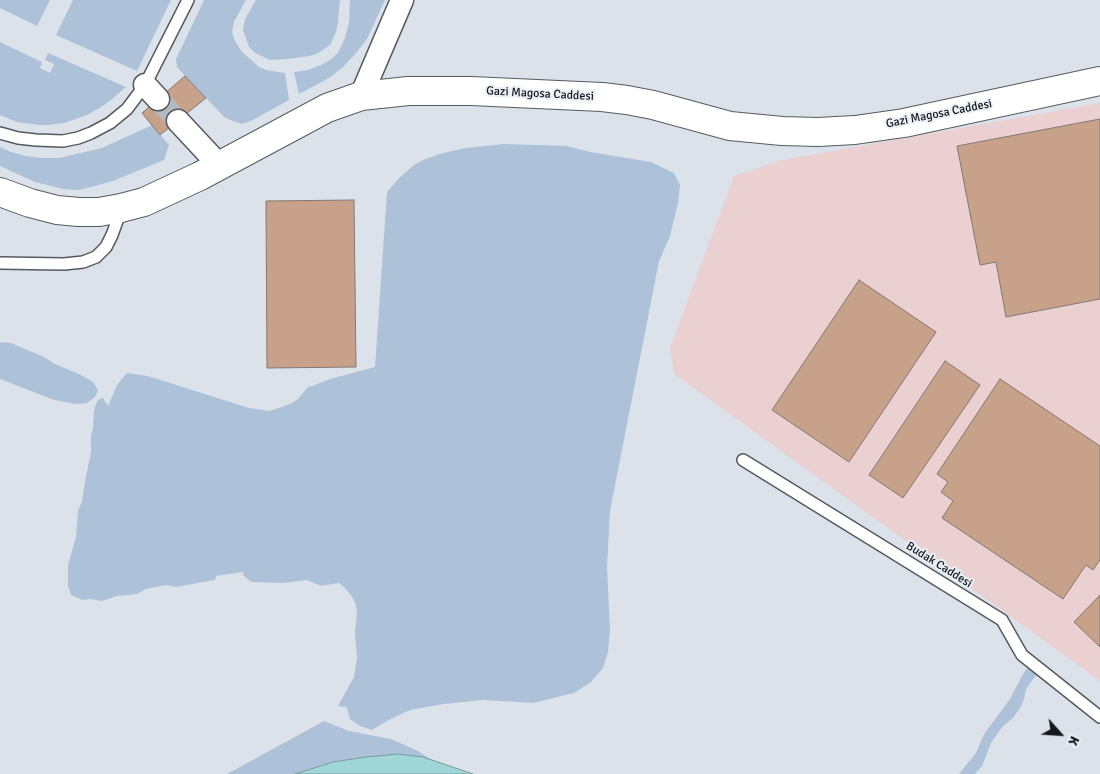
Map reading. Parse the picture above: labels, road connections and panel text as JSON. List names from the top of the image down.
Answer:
{
  "streets": {
    "street": ["Gazi Magosa Caddesi"],
    "lane": ["Budak Caddesi"]
  },
  "north": "bottom right"
}
